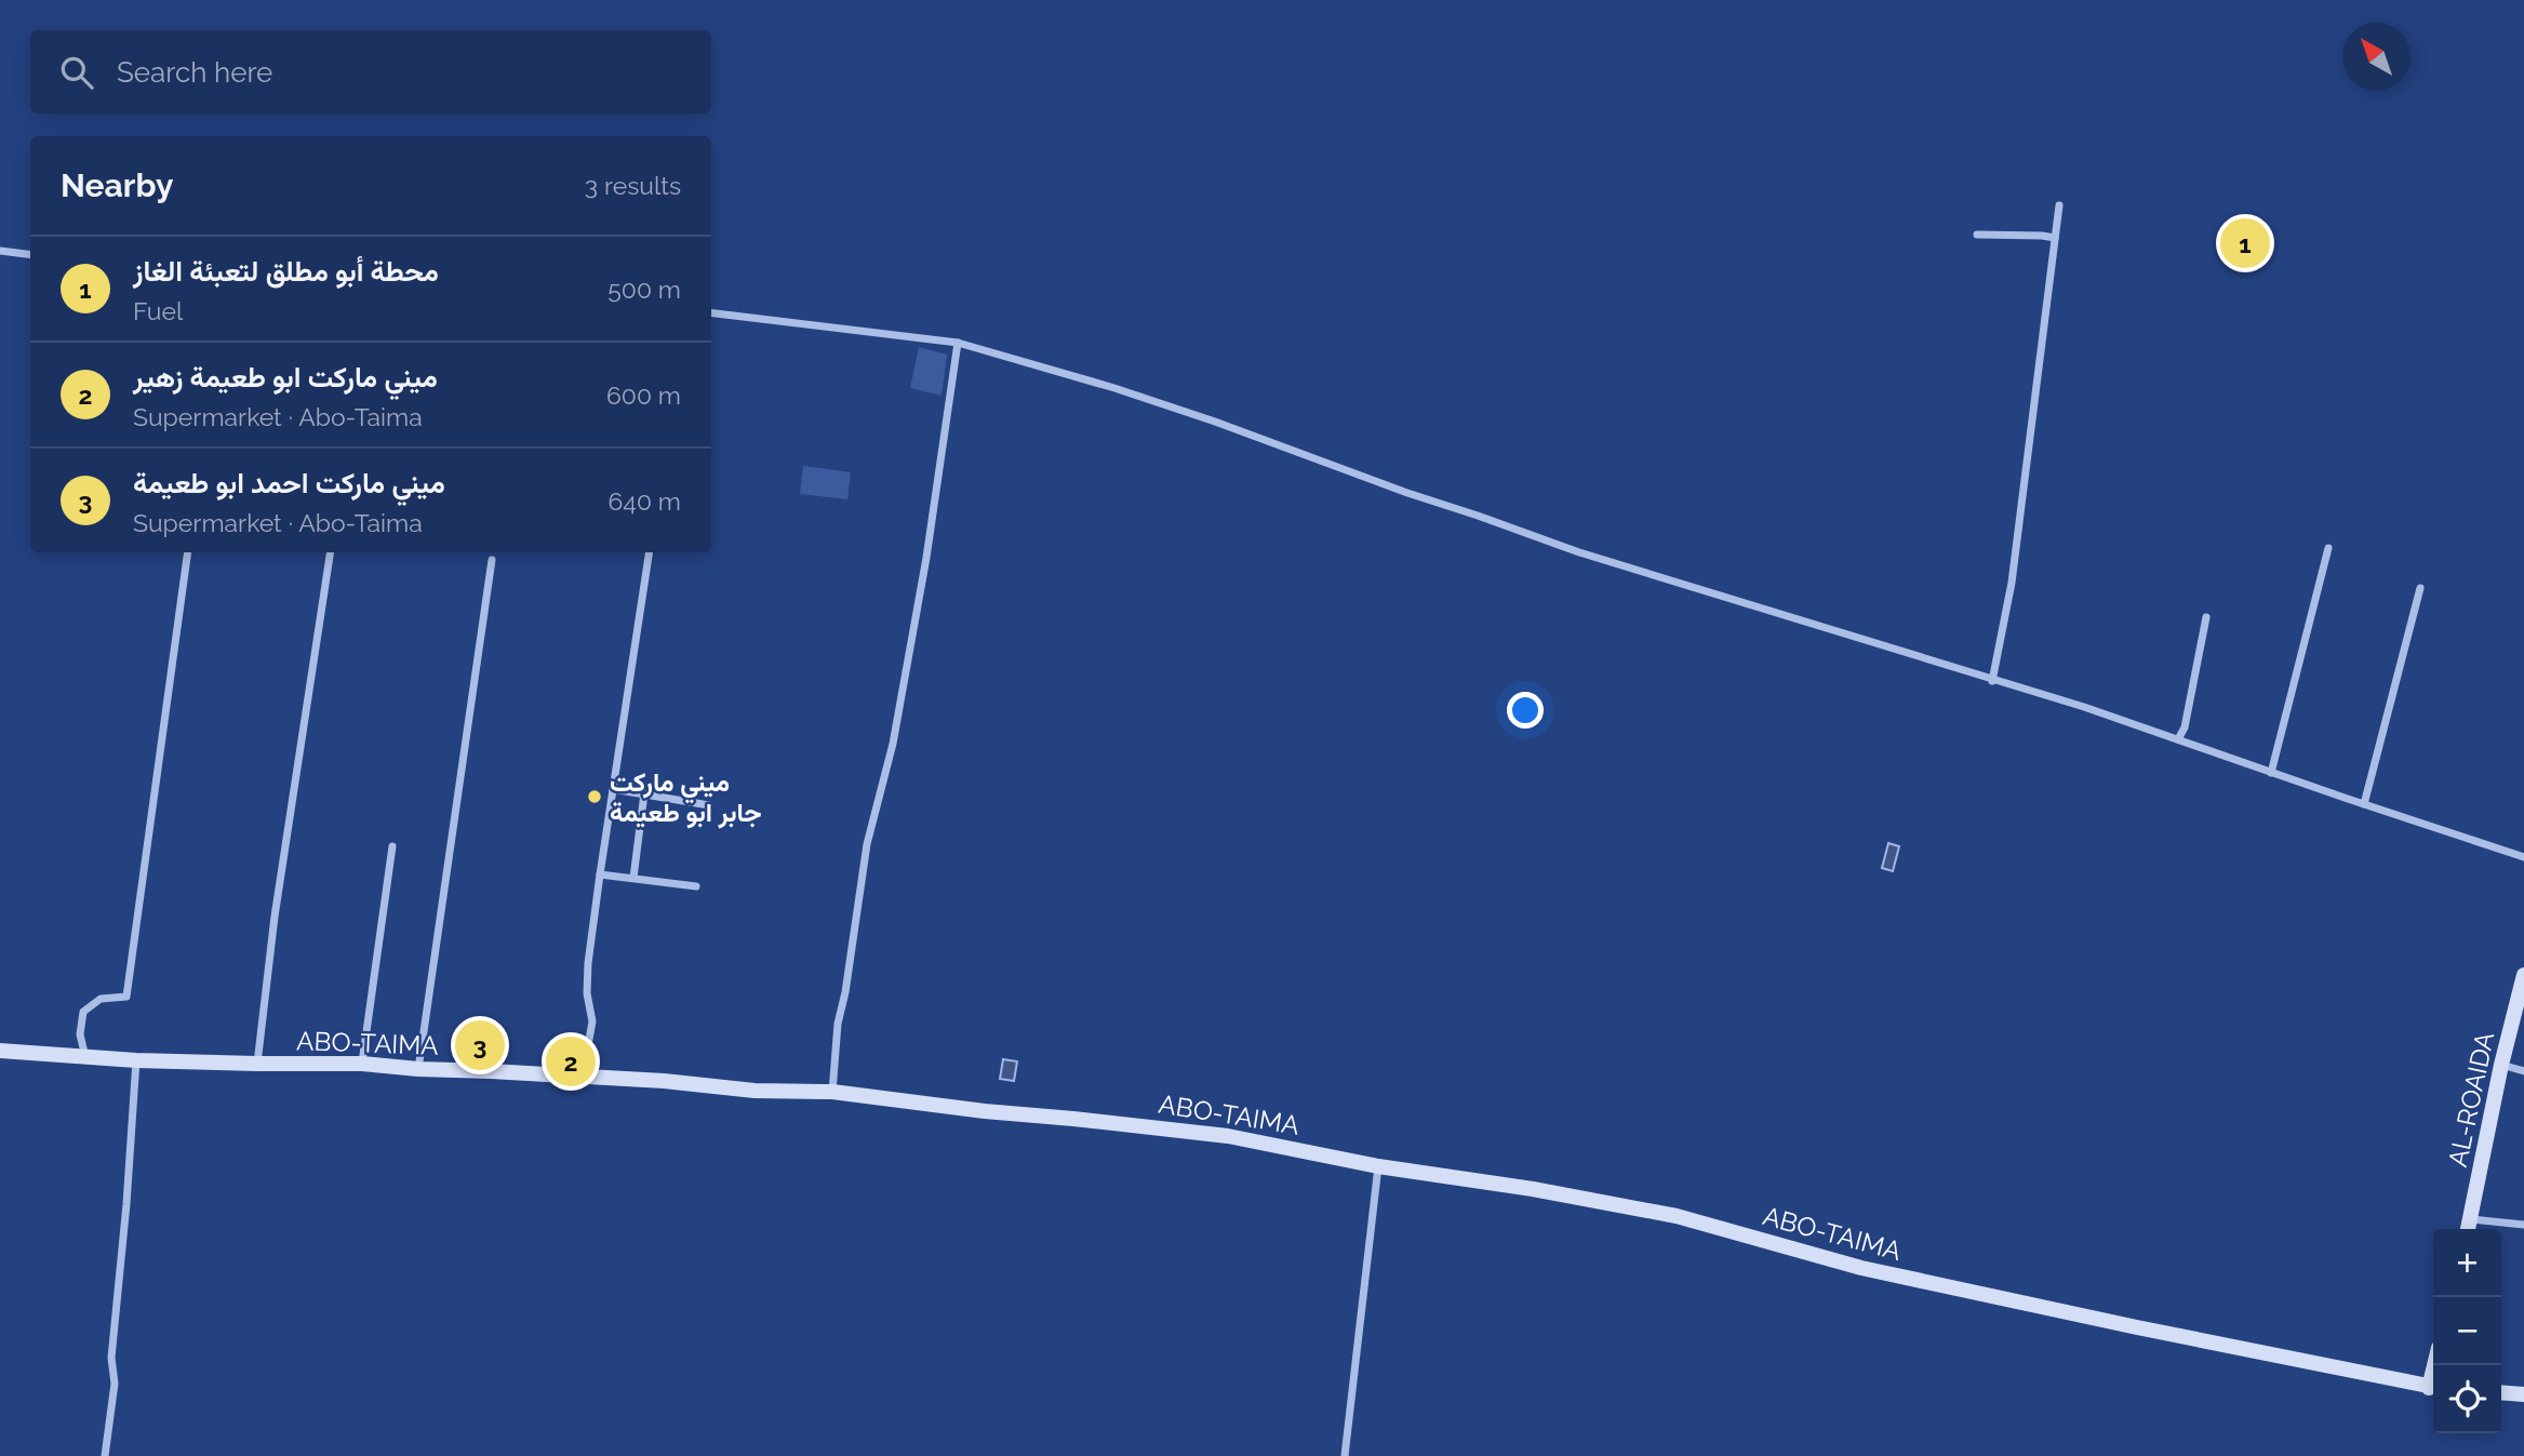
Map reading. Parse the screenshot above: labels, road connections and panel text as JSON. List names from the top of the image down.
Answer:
{
  "streets": {
    "street": ["ABO-TAIMA", "AL-ROAIDA"]
  },
  "places": ["ميني ماركت جابر ابو طعيمة"],
  "north": "top left",
  "page": {
    "search": "Search here",
    "heading": ["Nearby", "3 results"],
    "pins": ["1", "3", "2"],
    "list": [
      {
        "mark": "1",
        "name": "محطة أبو مطلق لتعبئة الغاز",
        "note": "Fuel",
        "value": "500 m"
      },
      {
        "mark": "2",
        "name": "ميني ماركت ابو طعيمة زهير",
        "note": "Supermarket · Abo-Taima",
        "value": "600 m"
      },
      {
        "mark": "3",
        "name": "ميني ماركت احمد ابو طعيمة",
        "note": "Supermarket · Abo-Taima",
        "value": "640 m"
      }
    ],
    "map_buttons": ["+", "−"]
  }
}
